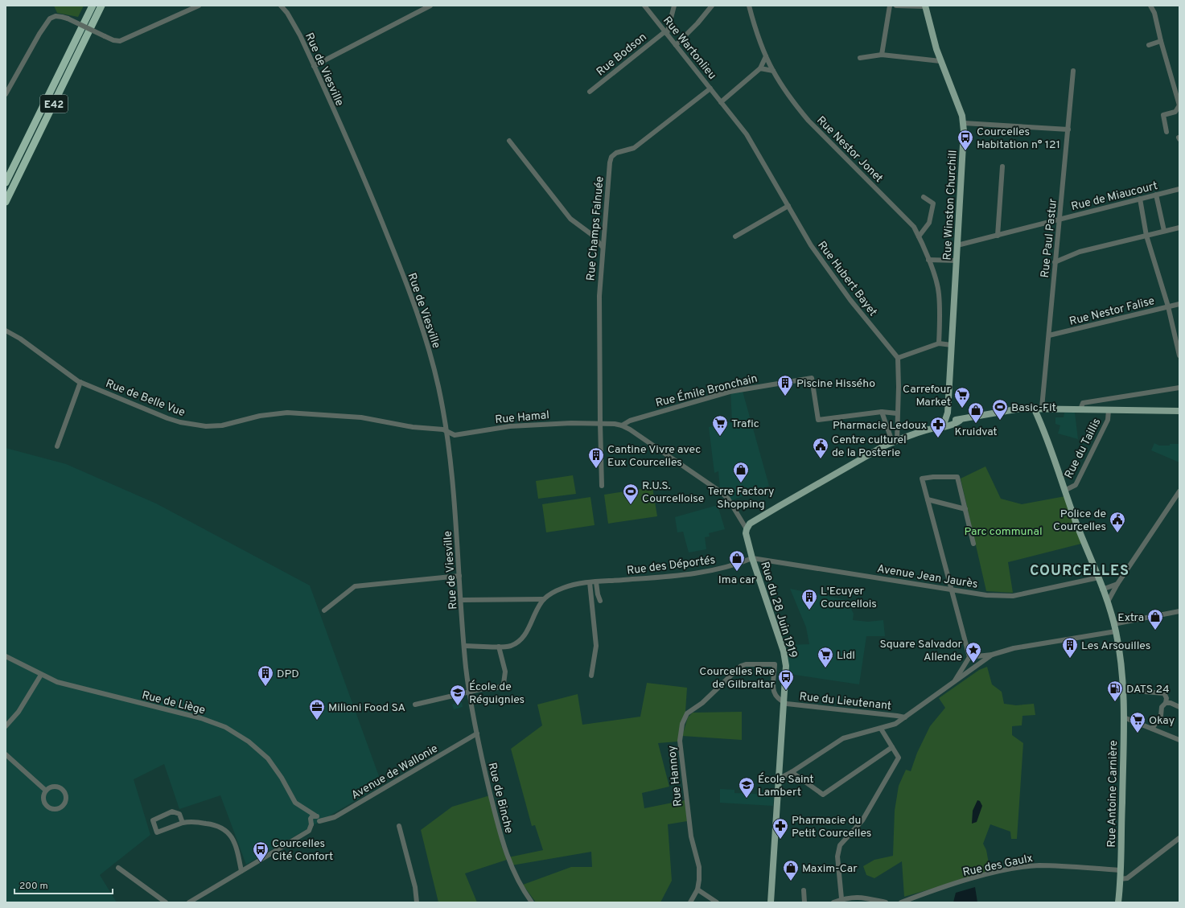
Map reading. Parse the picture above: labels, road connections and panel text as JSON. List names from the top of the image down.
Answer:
{
  "streets": {
    "highway": ["E42"],
    "main road": ["Rue Winston Churchill", "Rue du 28 Juin 1919", "Rue Antoine Carnière"],
    "street": [
      "Rue Wartonlieu",
      "Rue Bodson",
      "Rue de Viesville",
      "Rue Nestor Jonet",
      "Rue de Miaucourt",
      "Rue Champs Falnuée",
      "Rue Paul Pastur",
      "Rue Hubert Bayet",
      "Rue Nestor Falise",
      "Rue Émile Bronchain",
      "Rue de Belle Vue",
      "Rue Hamal",
      "Rue du Taillis",
      "Rue des Déportés",
      "Avenue Jean Jaurès",
      "Rue du Lieutenant",
      "Rue de Liège",
      "Avenue de Wallonie",
      "Rue Hannoy",
      "Rue de Binche",
      "Rue des Gaulx"
    ]
  },
  "crossings": [
    ["Rue Wartonlieu", "Rue Bodson"],
    ["Rue Wartonlieu", "Rue Champs Falnuée"],
    ["Rue Wartonlieu", "Rue Hubert Bayet"],
    ["Rue de Viesville", "Rue de Belle Vue"],
    ["Rue de Viesville", "Rue Hamal"],
    ["Rue de Viesville", "Rue de Binche"],
    ["Rue de Miaucourt", "Rue Winston Churchill"],
    ["Rue de Miaucourt", "Rue Paul Pastur"],
    ["Rue Champs Falnuée", "Rue Hamal"],
    ["Rue Paul Pastur", "Rue Nestor Falise"],
    ["Rue Émile Bronchain", "Rue Hamal"],
    ["Rue de Belle Vue", "Rue Hamal"],
    ["Rue Hamal", "Rue du 28 Juin 1919"],
    ["Rue du Taillis", "Rue Antoine Carnière"],
    ["Rue des Déportés", "Avenue Jean Jaurès"],
    ["Rue des Déportés", "Rue du 28 Juin 1919"],
    ["Avenue Jean Jaurès", "Rue du 28 Juin 1919"],
    ["Avenue Jean Jaurès", "Rue Antoine Carnière"],
    ["Rue du 28 Juin 1919", "Rue du Lieutenant"],
    ["Rue du 28 Juin 1919", "Rue Hannoy"],
    ["Rue du Lieutenant", "Rue Hannoy"],
    ["Rue de Liège", "Avenue de Wallonie"],
    ["Avenue de Wallonie", "Rue de Binche"],
    ["Rue Antoine Carnière", "Rue des Gaulx"]
  ],
  "districts": ["COURCELLES"],
  "parks": ["Parc communal"],
  "places": {
    "bus stop": ["Courcelles Habitation n° 121", "Courcelles Rue de Gilbraltar", "Courcelles Cité Confort"],
    "building": [
      "Piscine Hissého",
      "Cantine Vivre avec Eux Courcelles",
      "L'Ecuyer Courcellois",
      "Les Arsouilles",
      "DPD"
    ],
    "supermarket": [
      "Carrefour Market",
      "Trafic",
      "Lidl",
      "Okay"
    ],
    "sports": ["Basic-Fit", "R.U.S. Courcelloise"],
    "shop": [
      "Kruidvat",
      "Terre Factory Shopping",
      "Ima car",
      "Extra",
      "Maxim-Car"
    ],
    "pharmacy": ["Pharmacie Ledoux", "Pharmacie du Petit Courcelles"],
    "public building": ["Centre culturel de la Posterie", "Police de Courcelles"],
    "place": ["Square Salvador Allende"],
    "fuel station": ["DATS 24"],
    "school or university": ["École de Réguignies", "École Saint Lambert"],
    "office": ["Milioni Food SA"]
  },
  "scale_bar": "200 m"
}
